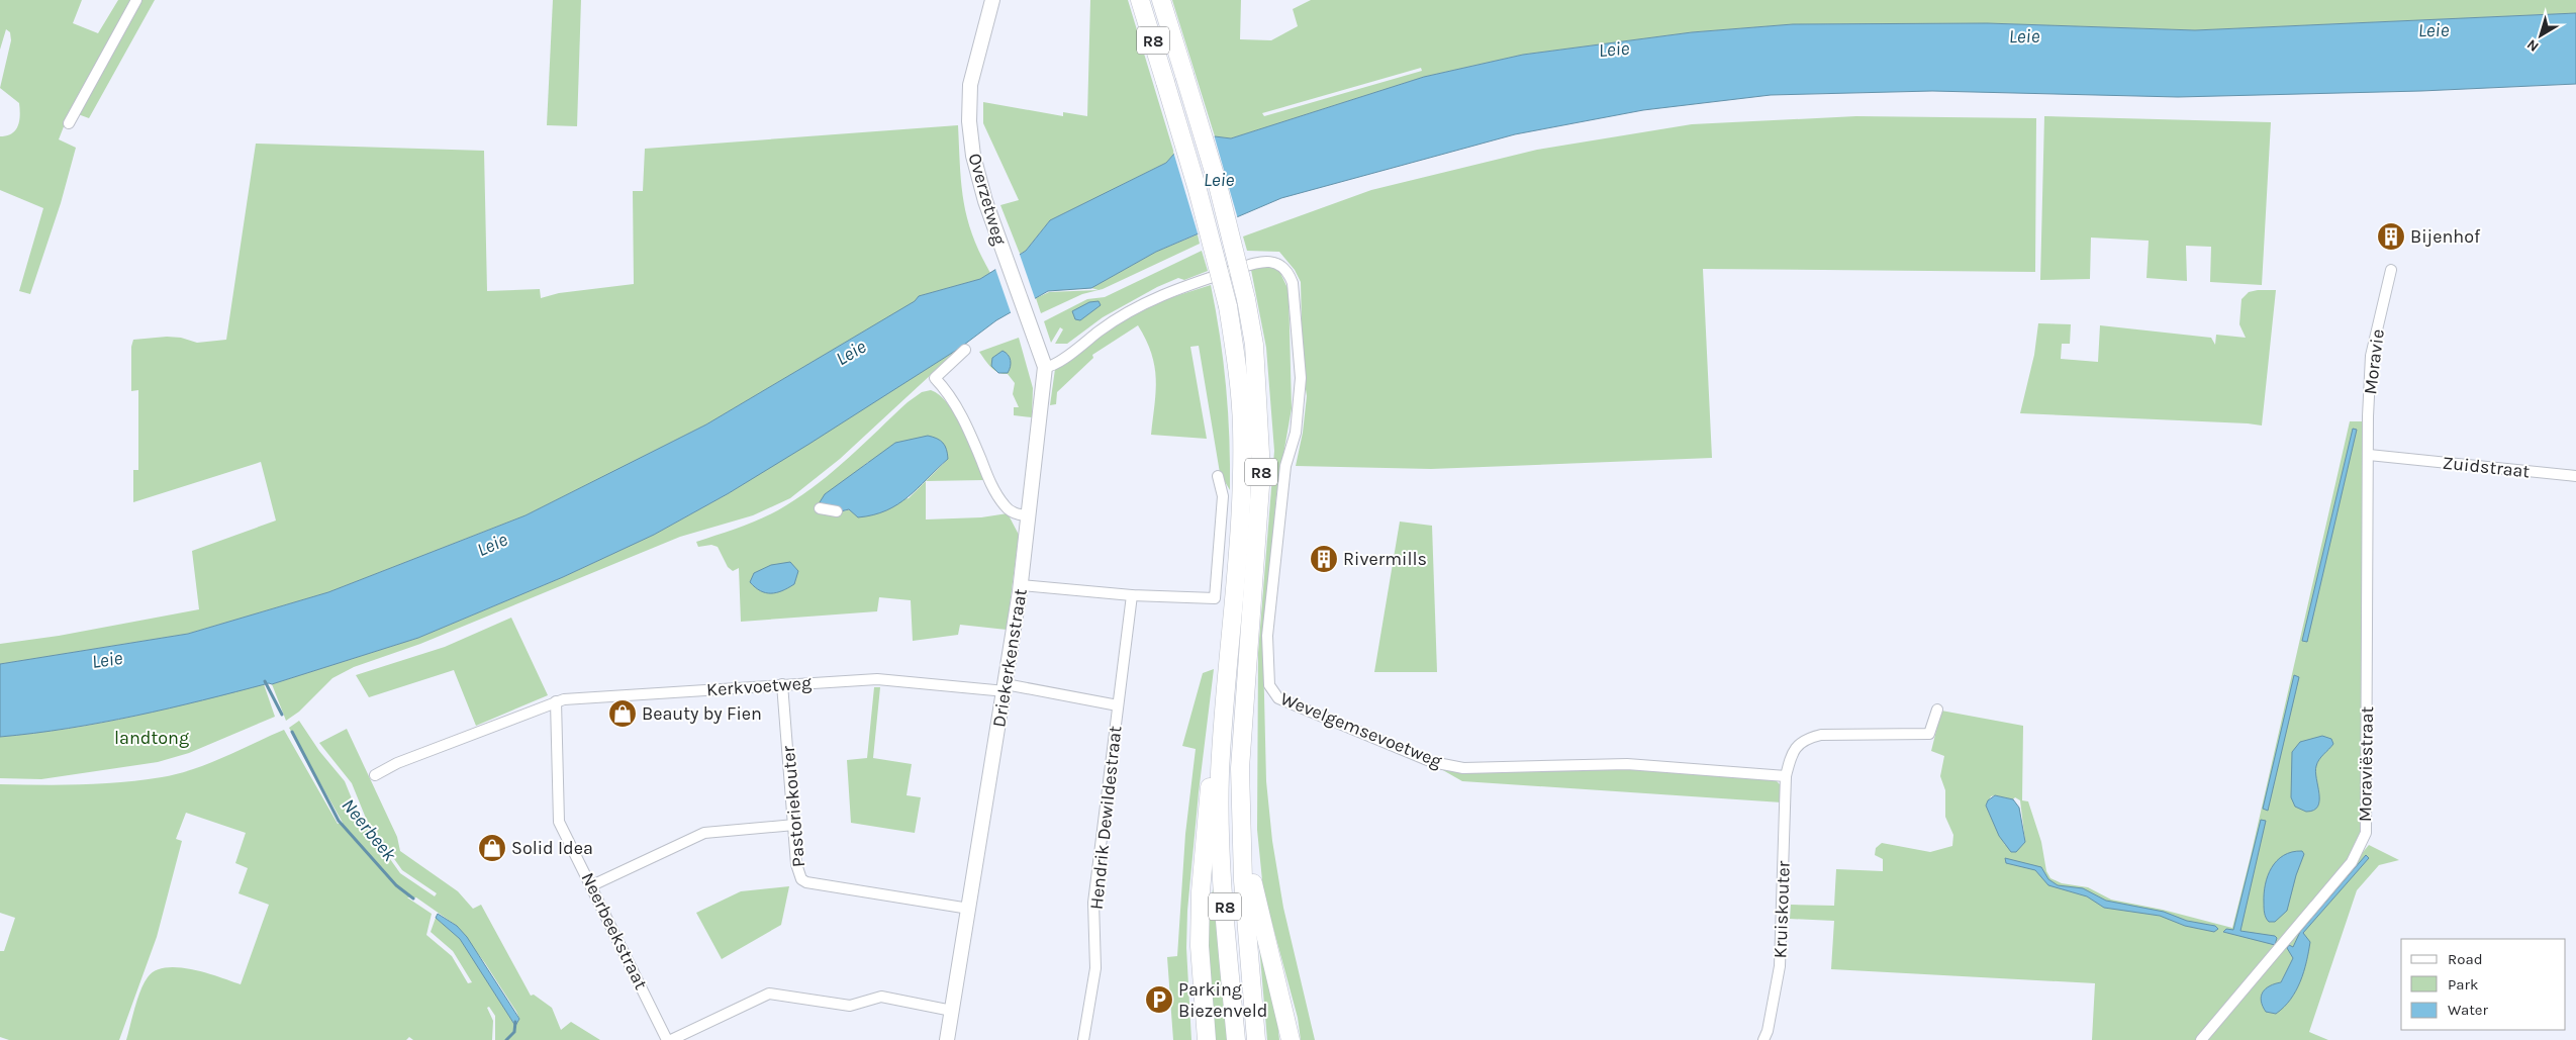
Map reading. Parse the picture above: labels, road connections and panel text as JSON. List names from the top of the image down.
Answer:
{
  "streets": {
    "highway": ["R8"],
    "street": [
      "Overzetweg",
      "Moravie",
      "Zuidstraat",
      "Driekerkenstraat",
      "Kerkvoetweg",
      "Wevelgemsevoetweg",
      "Moraviëstraat",
      "Pastoriekouter",
      "Hendrik Dewildestraat",
      "Kruiskouter",
      "Neerbeekstraat"
    ]
  },
  "crossings": [
    ["Overzetweg", "Driekerkenstraat"],
    ["Moravie", "Zuidstraat"],
    ["Moravie", "Moraviëstraat"],
    ["Driekerkenstraat", "Kerkvoetweg"],
    ["Driekerkenstraat", "Wevelgemsevoetweg"],
    ["Driekerkenstraat", "Pastoriekouter"],
    ["Kerkvoetweg", "Pastoriekouter"],
    ["Kerkvoetweg", "Hendrik Dewildestraat"],
    ["Kerkvoetweg", "Neerbeekstraat"],
    ["Wevelgemsevoetweg", "Kruiskouter"]
  ],
  "water": ["Leie", "Neerbeek"],
  "parks": ["landtong"],
  "places": {
    "building": ["Bijenhof", "Rivermills"],
    "shop": ["Beauty by Fien", "Solid Idea"],
    "parking": ["Parking Biezenveld"]
  },
  "legend": ["Road", "Park", "Water"],
  "north": "bottom left"
}
